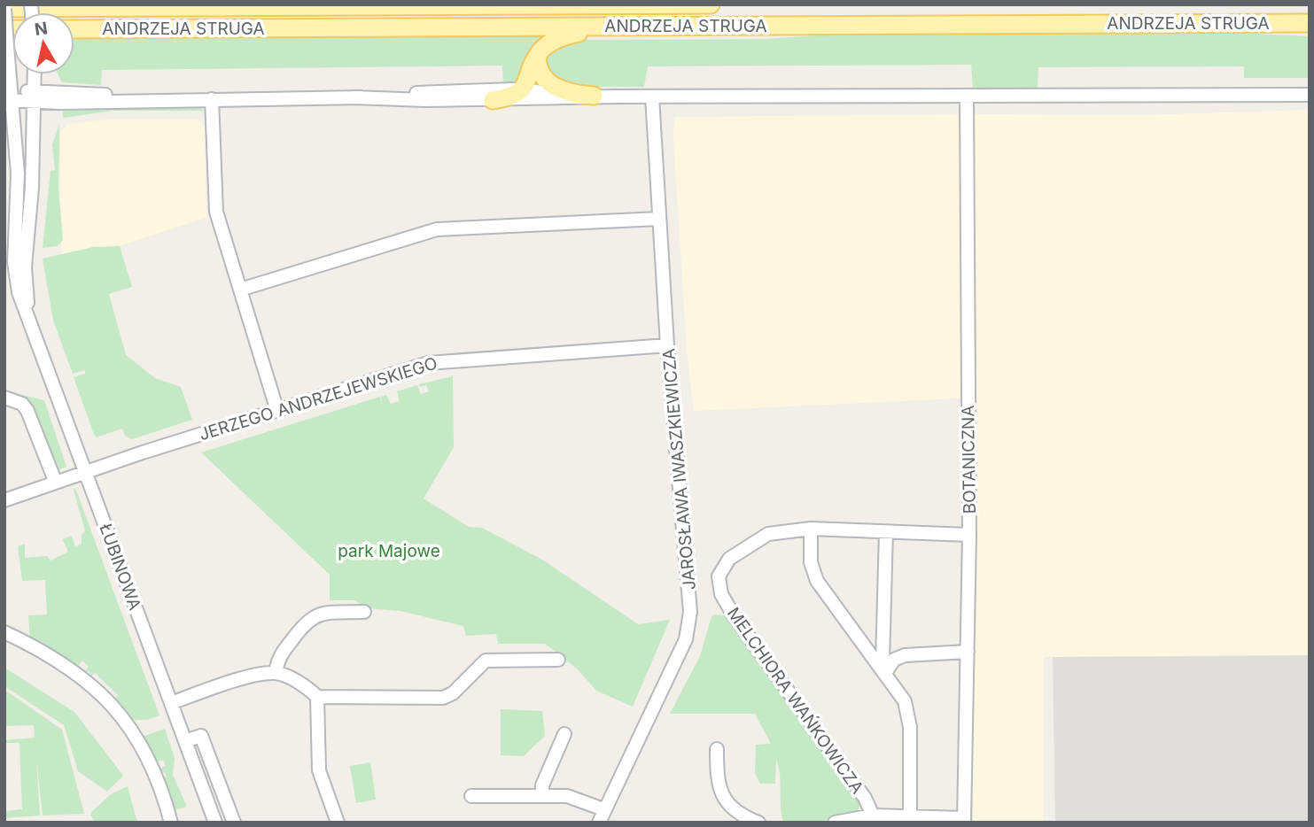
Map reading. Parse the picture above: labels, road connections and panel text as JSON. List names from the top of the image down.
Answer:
{
  "streets": {
    "main road": ["ANDRZEJA STRUGA"],
    "street": [
      "JERZEGO ANDRZEJEWSKIEGO",
      "BOTANICZNA",
      "JAROSŁAWA IWASZKIEWICZA",
      "ŁUBINOWA",
      "MELCHIORA WAŃKOWICZA"
    ]
  },
  "crossings": [
    ["ANDRZEJA STRUGA", "ŁUBINOWA"],
    ["JERZEGO ANDRZEJEWSKIEGO", "JAROSŁAWA IWASZKIEWICZA"],
    ["JERZEGO ANDRZEJEWSKIEGO", "ŁUBINOWA"],
    ["BOTANICZNA", "MELCHIORA WAŃKOWICZA"]
  ],
  "parks": ["park Majowe"],
  "north": "top"
}
